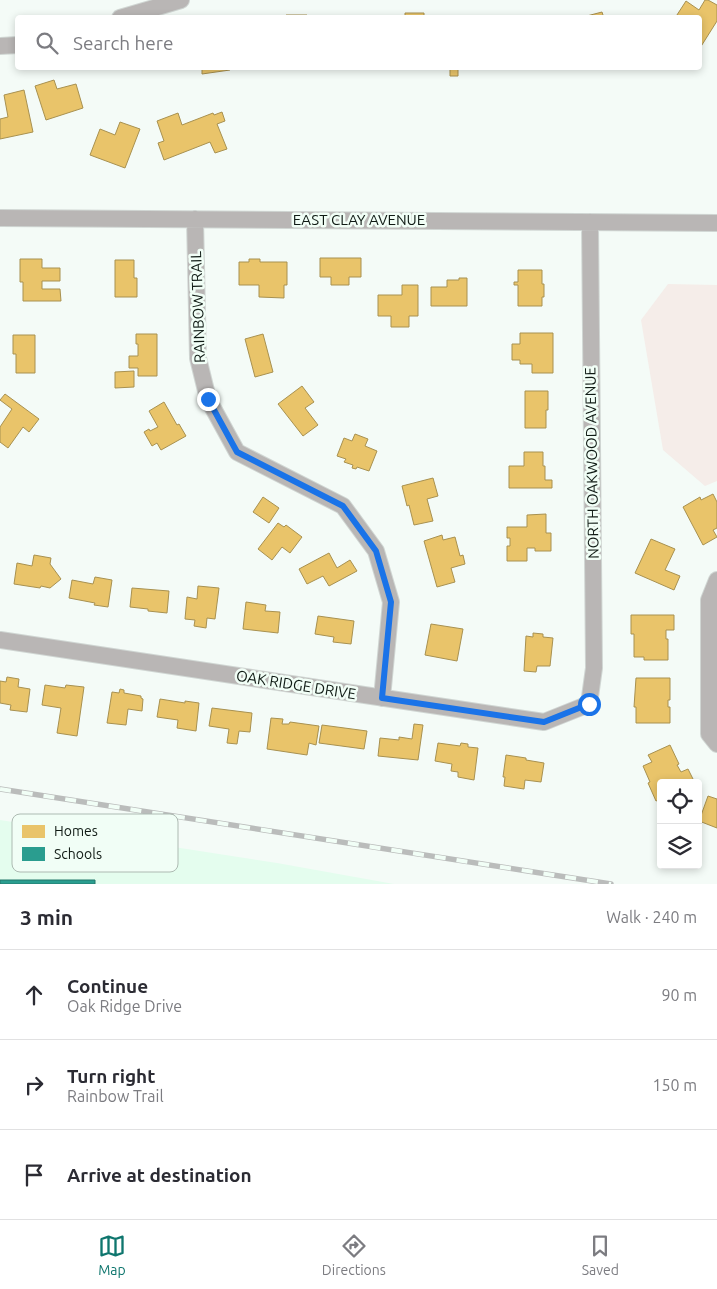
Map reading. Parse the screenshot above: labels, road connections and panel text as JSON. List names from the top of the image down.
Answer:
{
  "streets": {
    "street": [
      "EAST CLAY AVENUE",
      "RAINBOW TRAIL",
      "NORTH OAKWOOD AVENUE",
      "OAK RIDGE DRIVE"
    ]
  },
  "crossings": [
    ["EAST CLAY AVENUE", "RAINBOW TRAIL"],
    ["EAST CLAY AVENUE", "NORTH OAKWOOD AVENUE"],
    ["RAINBOW TRAIL", "OAK RIDGE DRIVE"],
    ["NORTH OAKWOOD AVENUE", "OAK RIDGE DRIVE"]
  ],
  "legend": ["Homes", "Schools"],
  "page": {
    "search": "Search here",
    "heading": ["3 min", "Walk · 240 m"],
    "list": [
      ["Continue", "Oak Ridge Drive", "90 m"],
      ["Turn right", "Rainbow Trail", "150 m"],
      "Arrive at destination"
    ],
    "nav": ["Map", "Directions", "Saved"]
  }
}
